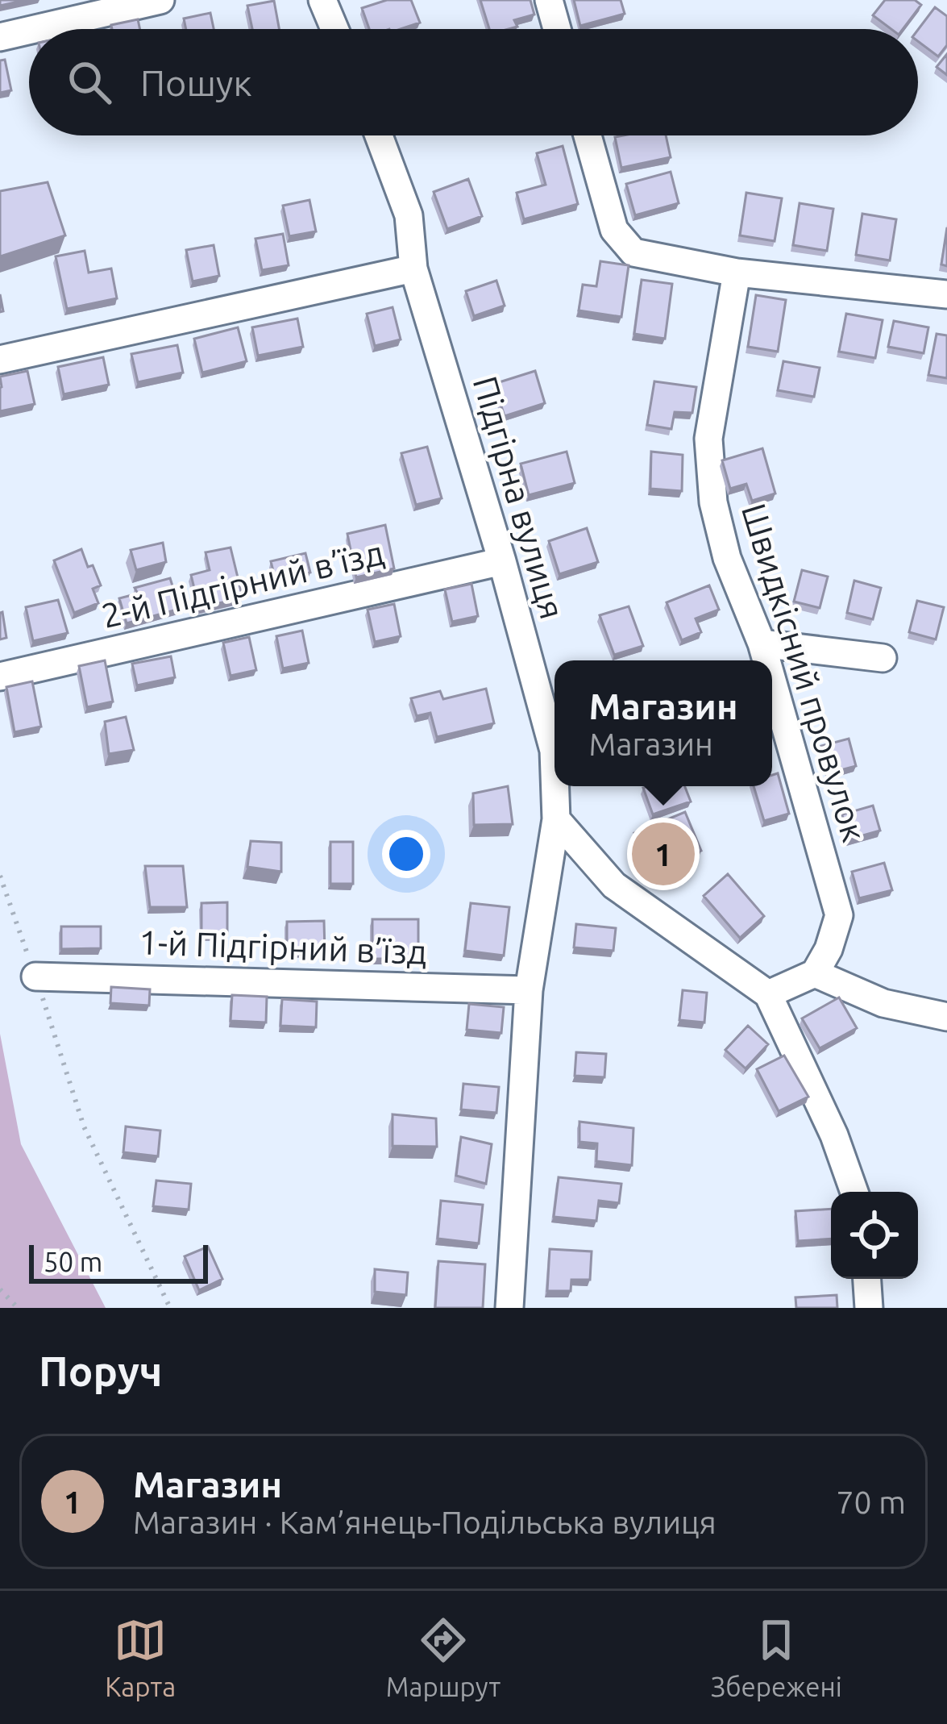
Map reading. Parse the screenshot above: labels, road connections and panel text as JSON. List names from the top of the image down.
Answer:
{
  "streets": {
    "street": [
      "Підгірна вулиця",
      "2-й Підгірний в’їзд",
      "Швидкісний провулок",
      "1-й Підгірний в’їзд"
    ]
  },
  "crossings": [
    ["Підгірна вулиця", "2-й Підгірний в’їзд"],
    ["Підгірна вулиця", "1-й Підгірний в’їзд"]
  ],
  "scale_bar": "50 m",
  "page": {
    "search": "Пошук",
    "popup": ["Магазин", "Магазин"],
    "pins": "1",
    "scale": "50 m",
    "heading": "Поруч",
    "list": [
      {
        "mark": "1",
        "name": "Магазин",
        "note": "Магазин · Кам’янець-Подільська вулиця",
        "value": "70 m"
      }
    ],
    "nav": ["Карта", "Маршрут", "Збережені"]
  }
}
